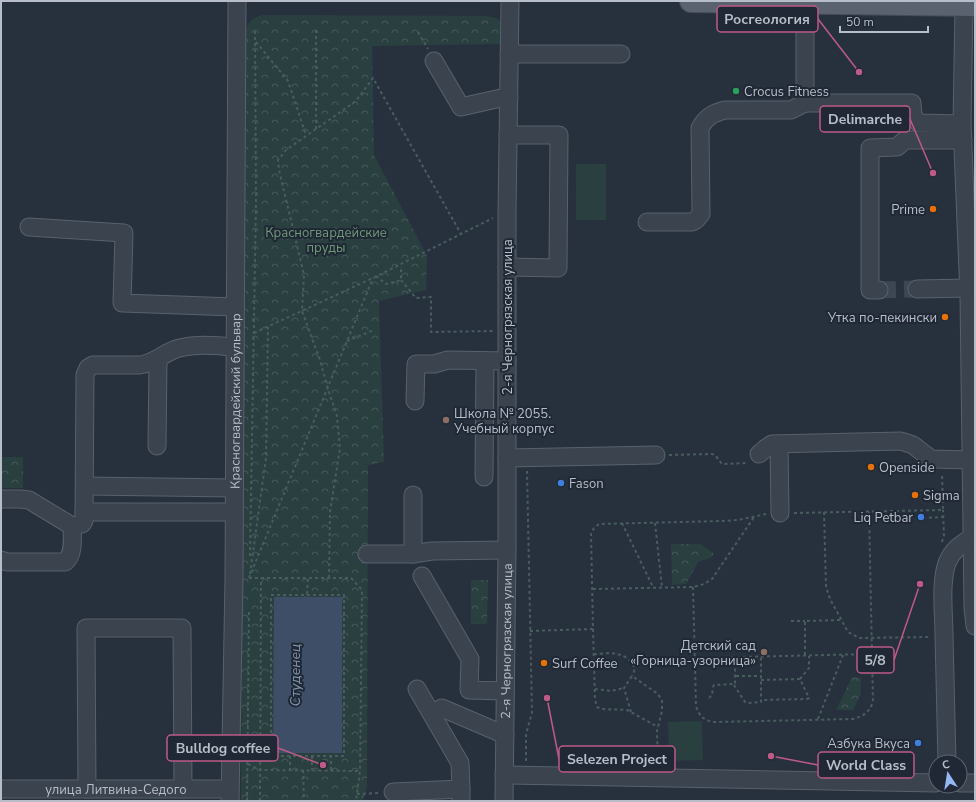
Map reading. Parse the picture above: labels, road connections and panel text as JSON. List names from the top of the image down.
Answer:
{
  "streets": {
    "street": ["2-я Черногрязская улица", "Красногвардейский бульвар", "улица Литвина-Седого"]
  },
  "crossings": [
    ["Красногвардейский бульвар", "улица Литвина-Седого"]
  ],
  "water": ["Студенец"],
  "parks": ["Красногвардейские пруды"],
  "places": [
    "Росгеология",
    "Crocus Fitness",
    "Delimarche",
    "Prime",
    "Утка по-пекински",
    "Школа № 2055. Учебный корпус",
    "Openside",
    "Fason",
    "Sigma",
    "Liq Petbar",
    "5/8",
    "Детский сад «Горница-узорница»",
    "Surf Coffee",
    "Selezen Project",
    "Азбука Вкуса",
    "World Class",
    "Bulldog coffee"
  ],
  "scale_bar": "50 m",
  "north": "top"
}
